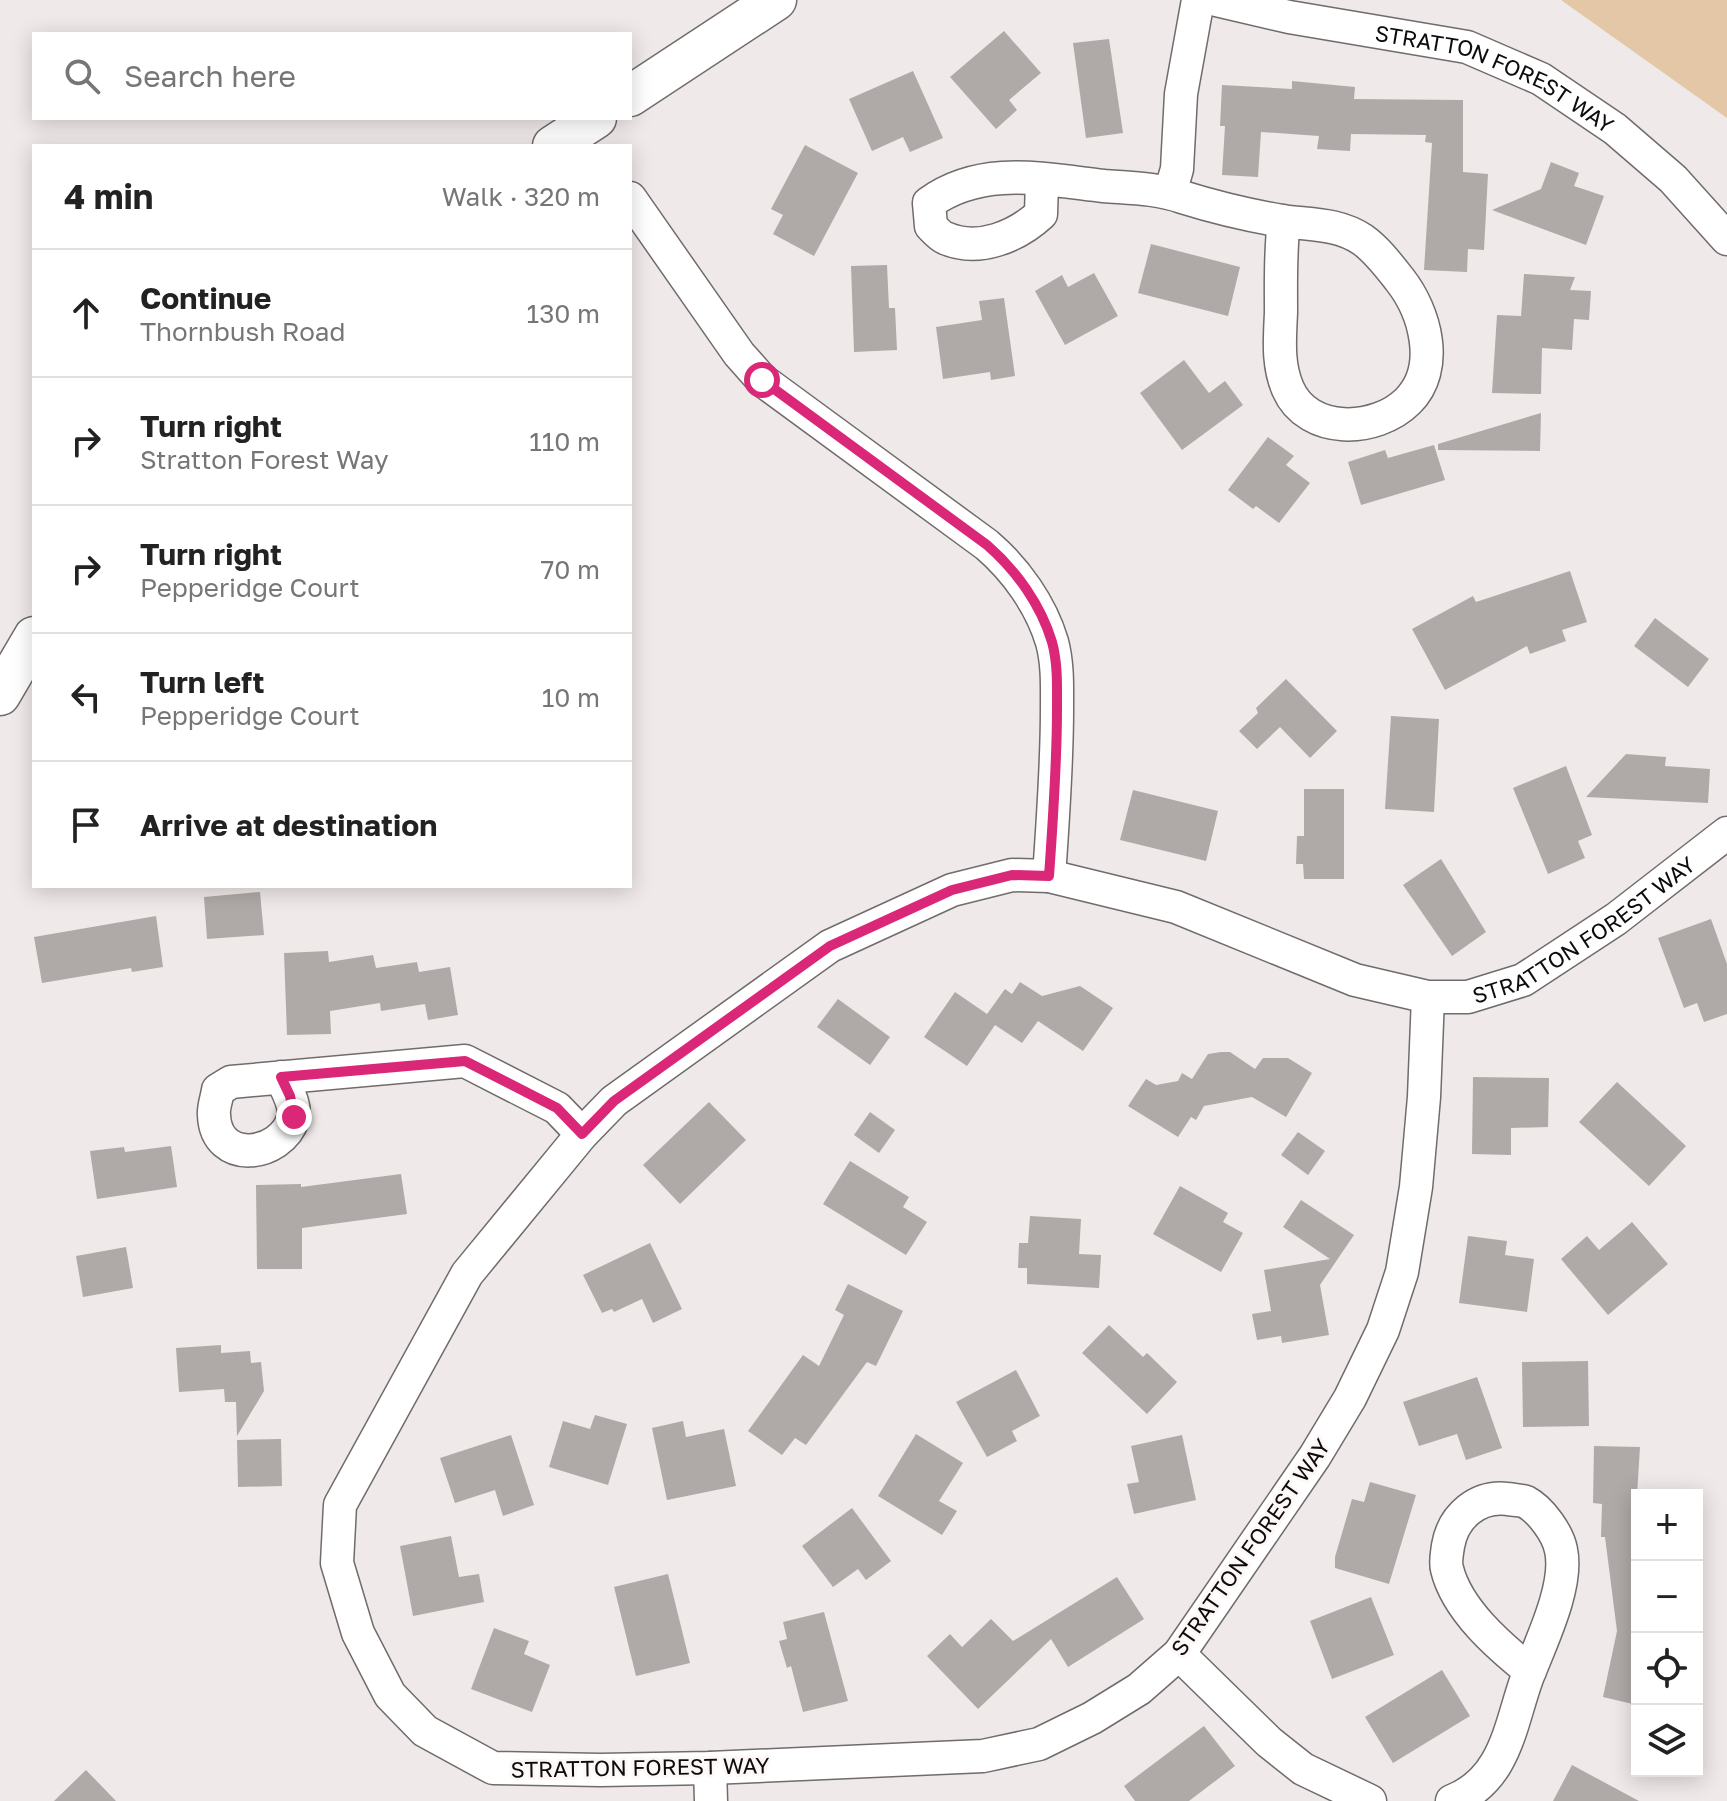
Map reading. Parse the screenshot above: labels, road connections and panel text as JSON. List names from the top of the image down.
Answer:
{
  "streets": {
    "street": ["STRATTON FOREST WAY"]
  },
  "page": {
    "search": "Search here",
    "heading": ["4 min", "Walk · 320 m"],
    "list": [
      ["Continue", "Thornbush Road", "130 m"],
      ["Turn right", "Stratton Forest Way", "110 m"],
      ["Turn right", "Pepperidge Court", "70 m"],
      ["Turn left", "Pepperidge Court", "10 m"],
      "Arrive at destination"
    ],
    "map_buttons": ["+", "−"]
  }
}
